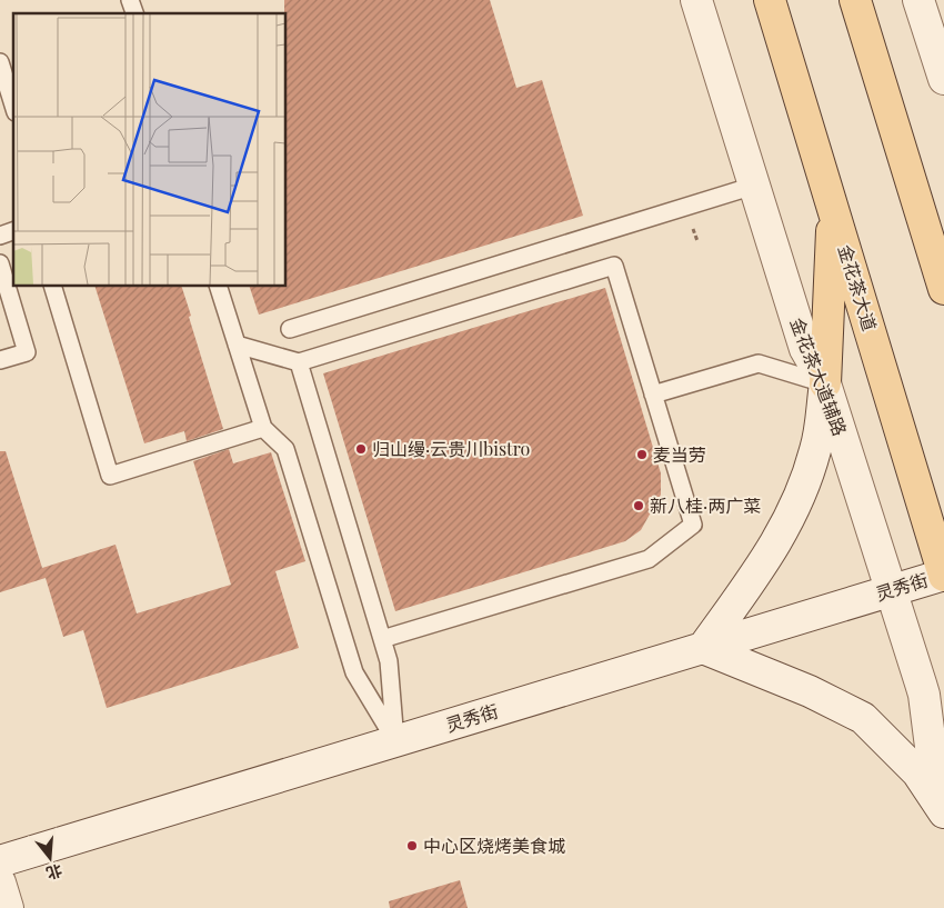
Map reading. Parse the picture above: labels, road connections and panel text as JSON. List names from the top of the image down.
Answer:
{
  "streets": {
    "main road": ["金花茶大道", "金花茶大道辅路", "灵秀街"]
  },
  "crossings": [
    ["金花茶大道", "灵秀街"],
    ["金花茶大道辅路", "灵秀街"]
  ],
  "places": [
    "归山缦·云贵川bistro",
    "麦当劳",
    "新八桂·两广菜",
    "中心区烧烤美食城"
  ],
  "north": "bottom"
}
